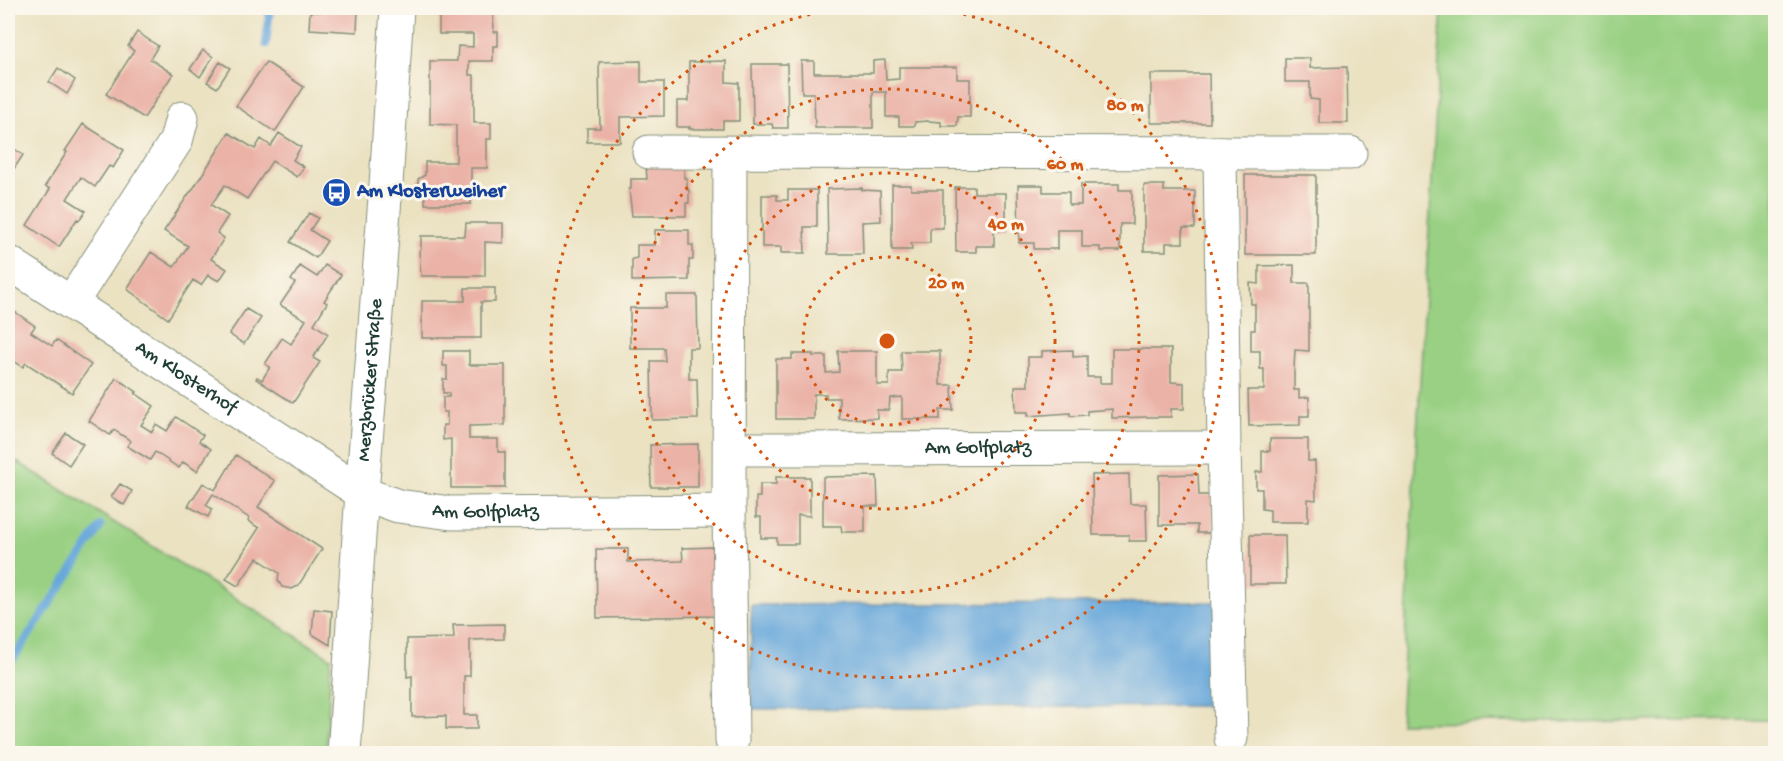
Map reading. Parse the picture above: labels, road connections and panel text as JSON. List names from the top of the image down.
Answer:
{
  "streets": {
    "street": ["Am Klosterhof", "Merzbrücker Straße", "Am Golfplatz"]
  },
  "crossings": [
    ["Am Klosterhof", "Merzbrücker Straße"],
    ["Am Klosterhof", "Am Golfplatz"],
    ["Merzbrücker Straße", "Am Golfplatz"]
  ],
  "places": {
    "bus stop": ["Am Klosterweiher"]
  },
  "rings": [
    "80 m",
    "60 m",
    "40 m",
    "20 m"
  ]
}
